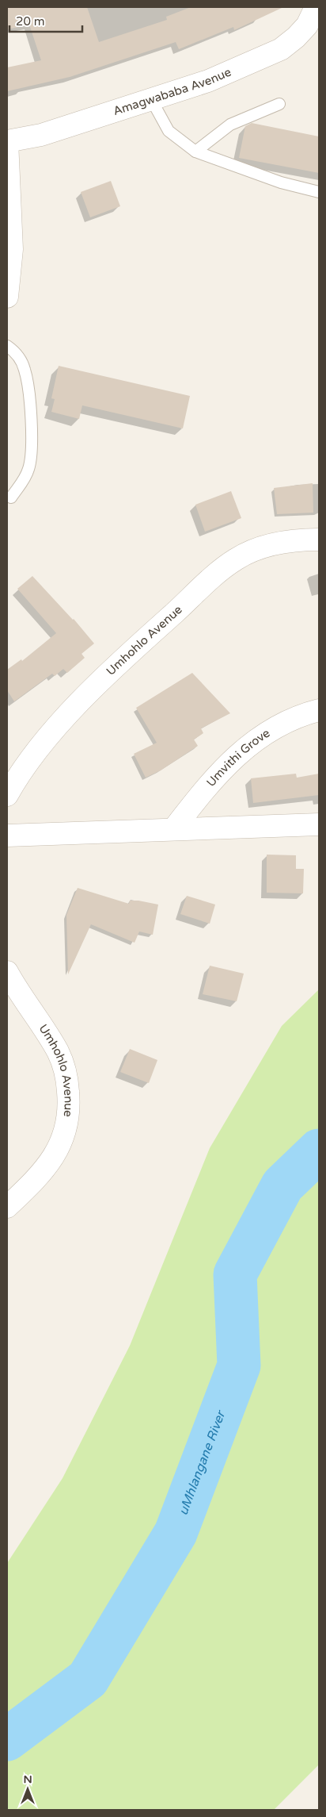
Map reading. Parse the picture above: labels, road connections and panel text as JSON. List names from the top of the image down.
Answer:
{
  "streets": {
    "street": ["Amagwababa Avenue", "Umhohlo Avenue", "Umvithi Grove"]
  },
  "water": ["uMhlangane River"],
  "scale_bar": "20 m",
  "north": "top"
}
